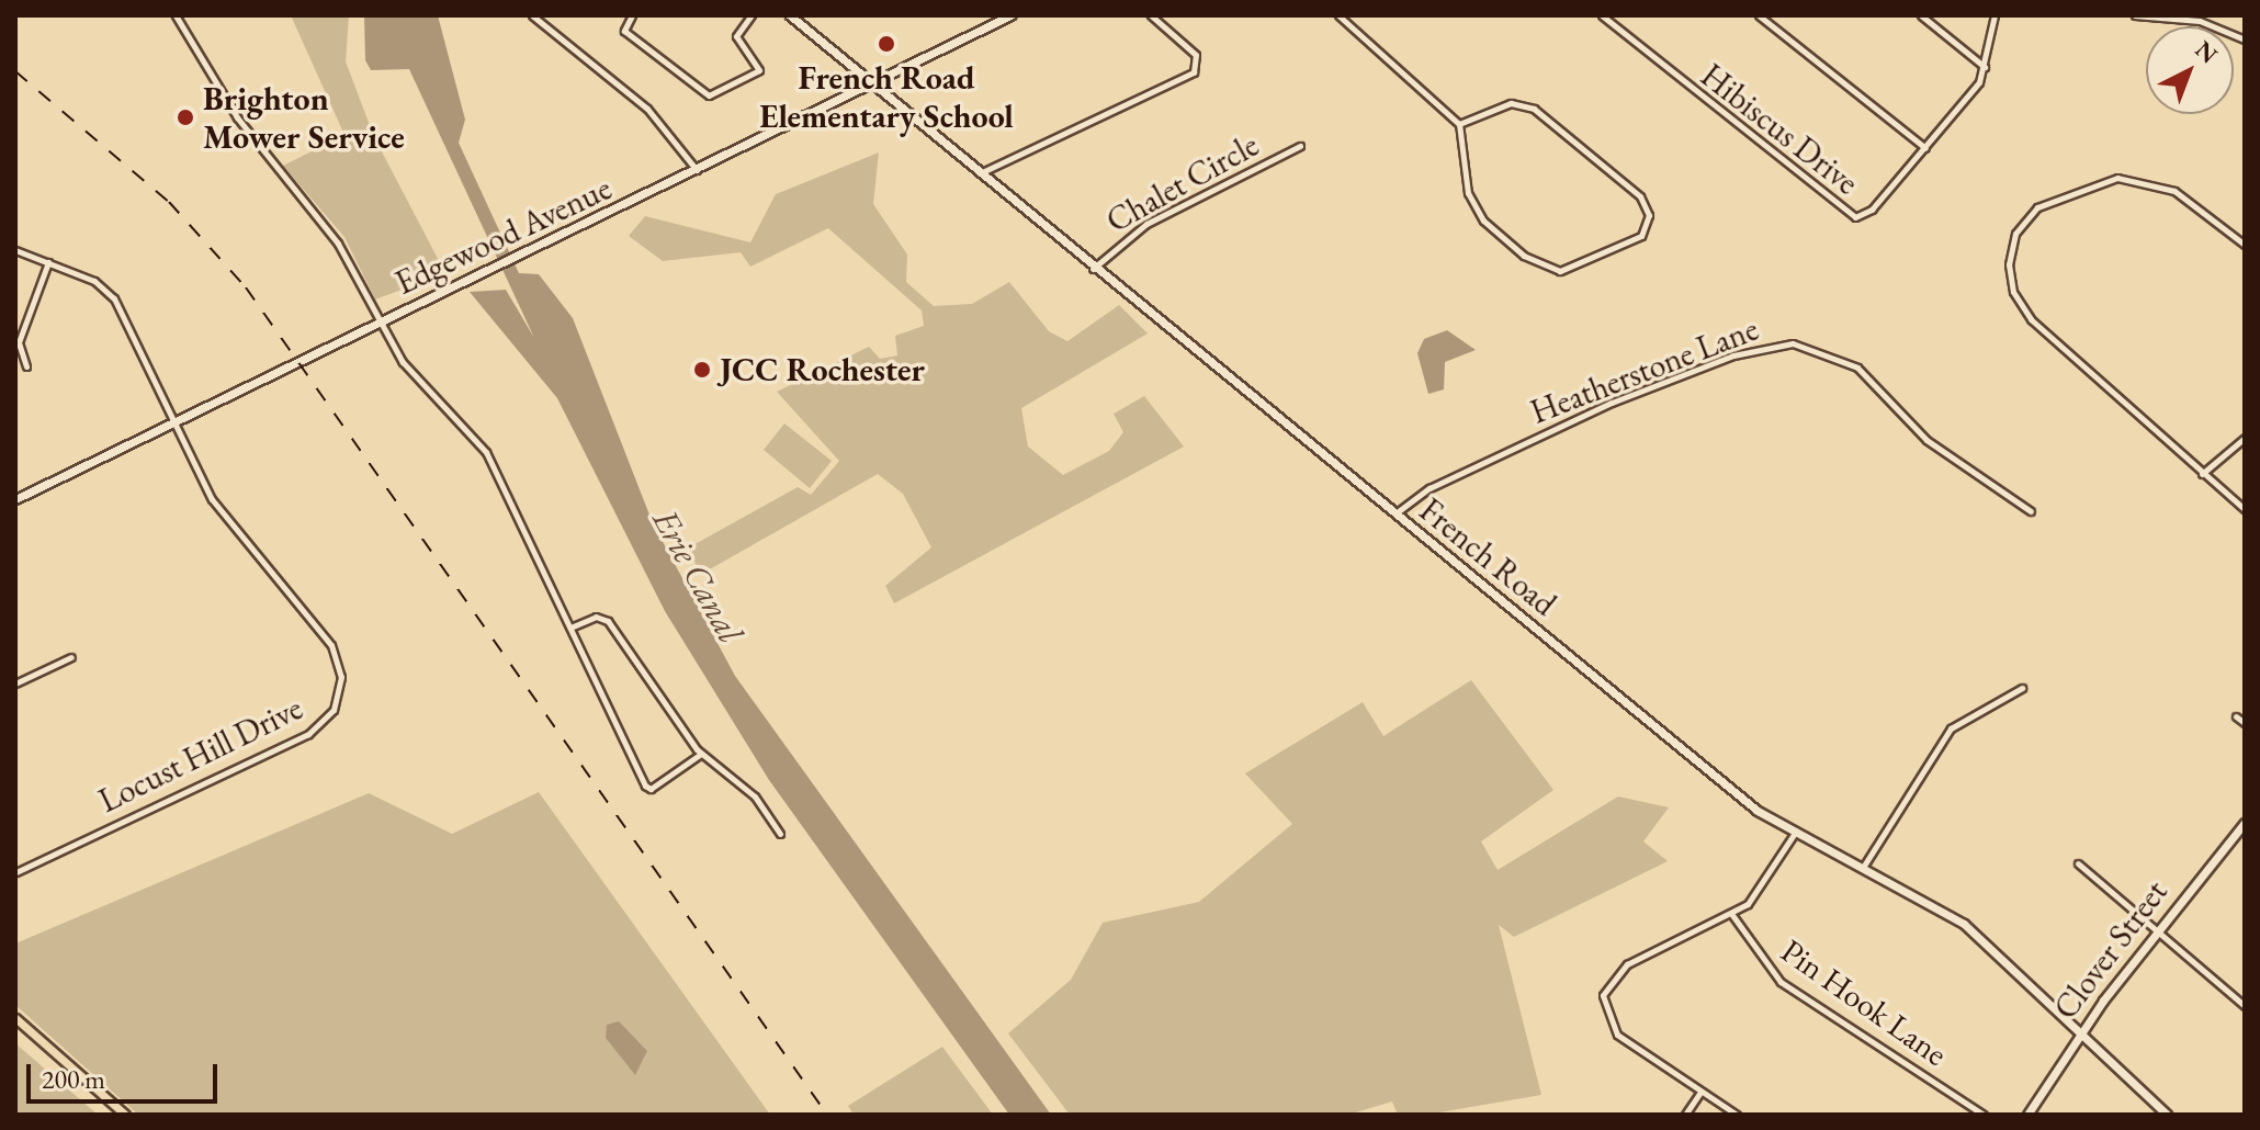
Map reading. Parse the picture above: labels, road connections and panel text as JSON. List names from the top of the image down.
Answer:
{
  "streets": {
    "street": [
      "Hibiscus Drive",
      "Chalet Circle",
      "Edgewood Avenue",
      "Heatherstone Lane",
      "French Road",
      "Locust Hill Drive",
      "Clover Street",
      "Pin Hook Lane"
    ]
  },
  "crossings": [
    ["Chalet Circle", "French Road"],
    ["Edgewood Avenue", "French Road"],
    ["Edgewood Avenue", "Locust Hill Drive"],
    ["Heatherstone Lane", "French Road"],
    ["French Road", "Clover Street"]
  ],
  "water": ["Erie Canal"],
  "places": ["French Road Elementary School", "Brighton Mower Service", "JCC Rochester"],
  "scale_bar": "200 m",
  "north": "top right"
}
